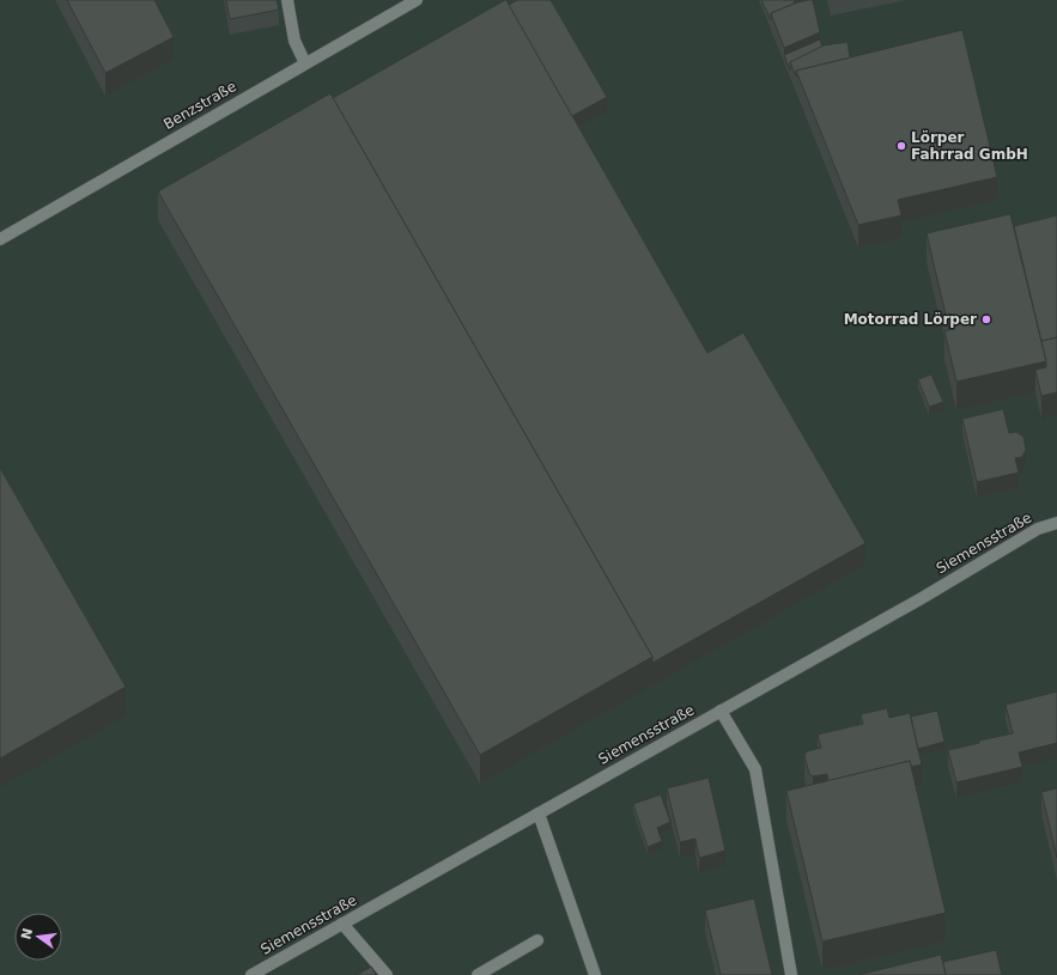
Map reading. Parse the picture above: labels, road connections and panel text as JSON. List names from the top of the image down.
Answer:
{
  "streets": {
    "street": ["Benzstraße", "Siemensstraße"]
  },
  "places": ["Lörper Fahrrad GmbH", "Motorrad Lörper"],
  "north": "left"
}
